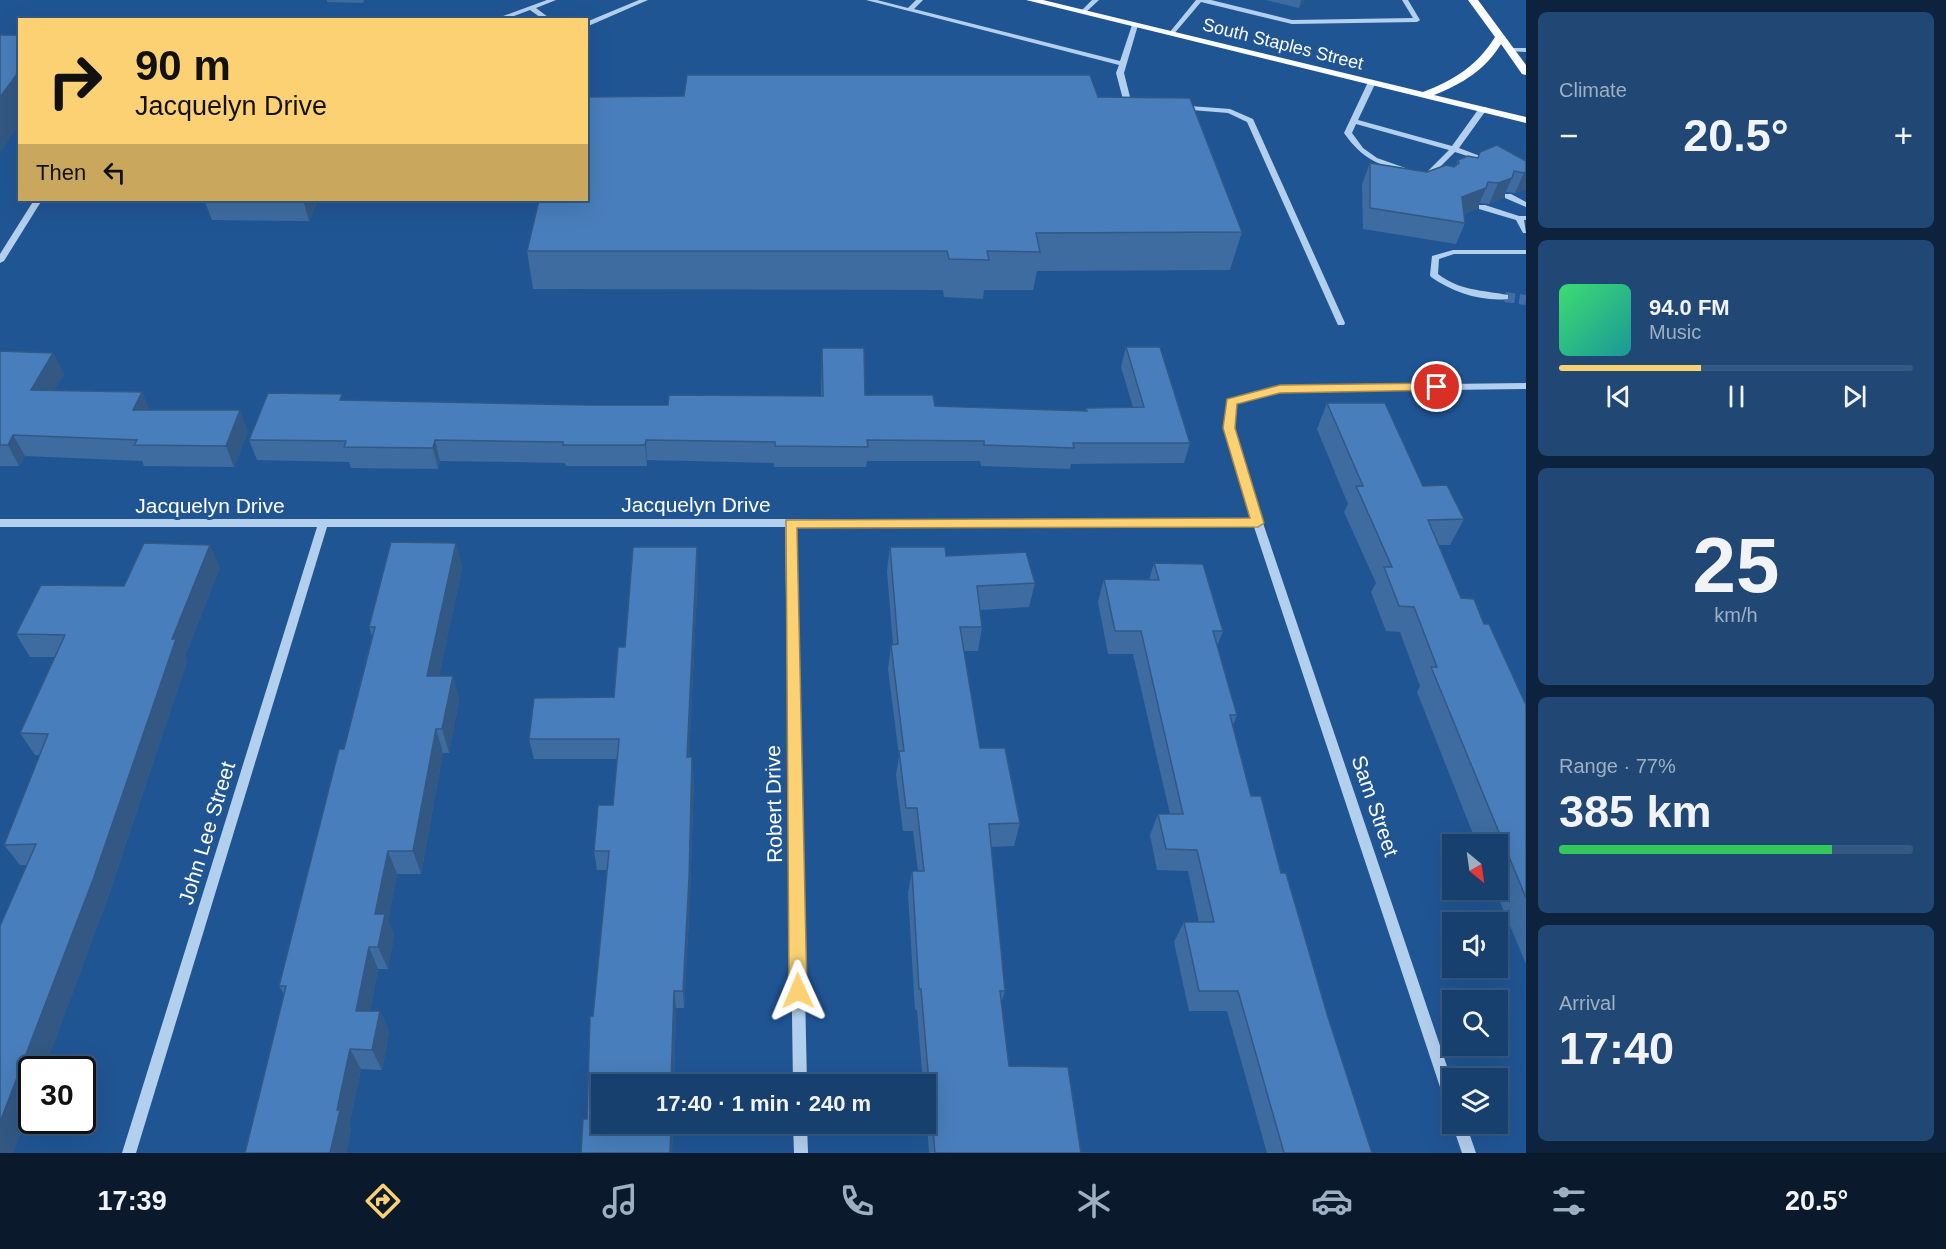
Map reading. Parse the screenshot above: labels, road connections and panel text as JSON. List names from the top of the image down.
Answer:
{
  "streets": {
    "main road": ["South Staples Street"],
    "street": [
      "Jacquelyn Drive",
      "Robert Drive",
      "Sam Street",
      "John Lee Street"
    ]
  },
  "crossings": [
    ["Jacquelyn Drive", "Robert Drive"],
    ["Jacquelyn Drive", "Sam Street"],
    ["Jacquelyn Drive", "John Lee Street"]
  ],
  "north": "bottom right",
  "page": {
    "tile": [
      "Climate",
      ["25", "km/h"],
      ["Range · 77%", "385 km"],
      ["Arrival", "17:40"]
    ],
    "turn": ["90 m", "Jacquelyn Drive"],
    "heat": ["−", "20.5°", "+"],
    "then": "Then",
    "song": ["94.0 FM", "Music"],
    "limit": "30",
    "trip": "17:40 · 1 min · 240 m",
    "tabs": ["17:39", "20.5°"]
  }
}
